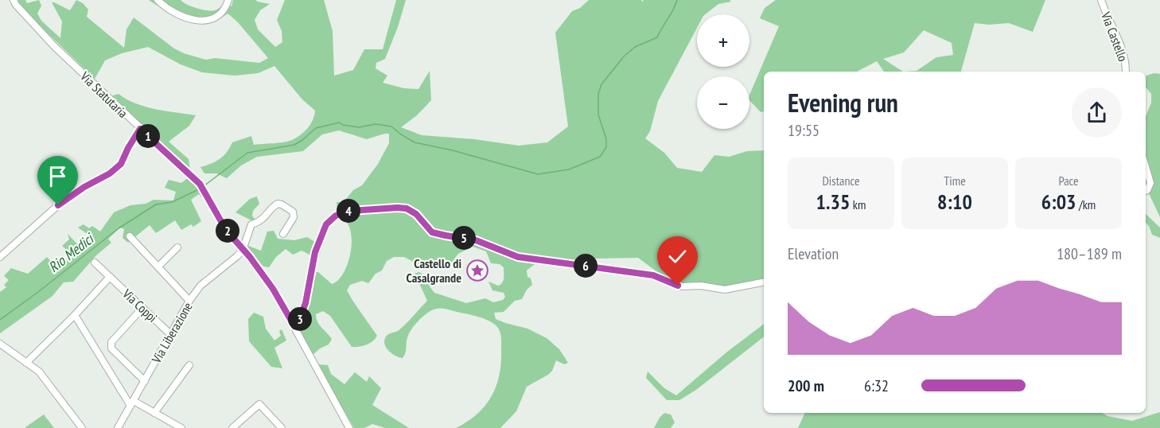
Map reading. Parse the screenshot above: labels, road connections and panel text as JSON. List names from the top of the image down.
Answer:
{
  "streets": {
    "street": [
      "Via Castello",
      "Via Statutaria",
      "Via Coppi",
      "Via Liberazione"
    ]
  },
  "crossings": [
    ["Via Statutaria", "Via Liberazione"],
    ["Via Coppi", "Via Liberazione"]
  ],
  "water": ["Rio Medici"],
  "places": {
    "place": ["Castello di Casalgrande"]
  },
  "page": {
    "map_buttons": ["+", "−"],
    "heading": ["Evening run", "19:55"],
    "pins": [
      "1",
      "4",
      "2",
      "5",
      "6",
      "3"
    ],
    "stats": [
      ["Distance", "1.35 km"],
      ["Time", "8:10"],
      ["Pace", "6:03 /km"]
    ],
    "chart": ["Elevation", "180–189 m"],
    "list": [
      {
        "name": "200 m",
        "note": "6:32"
      }
    ]
  }
}
